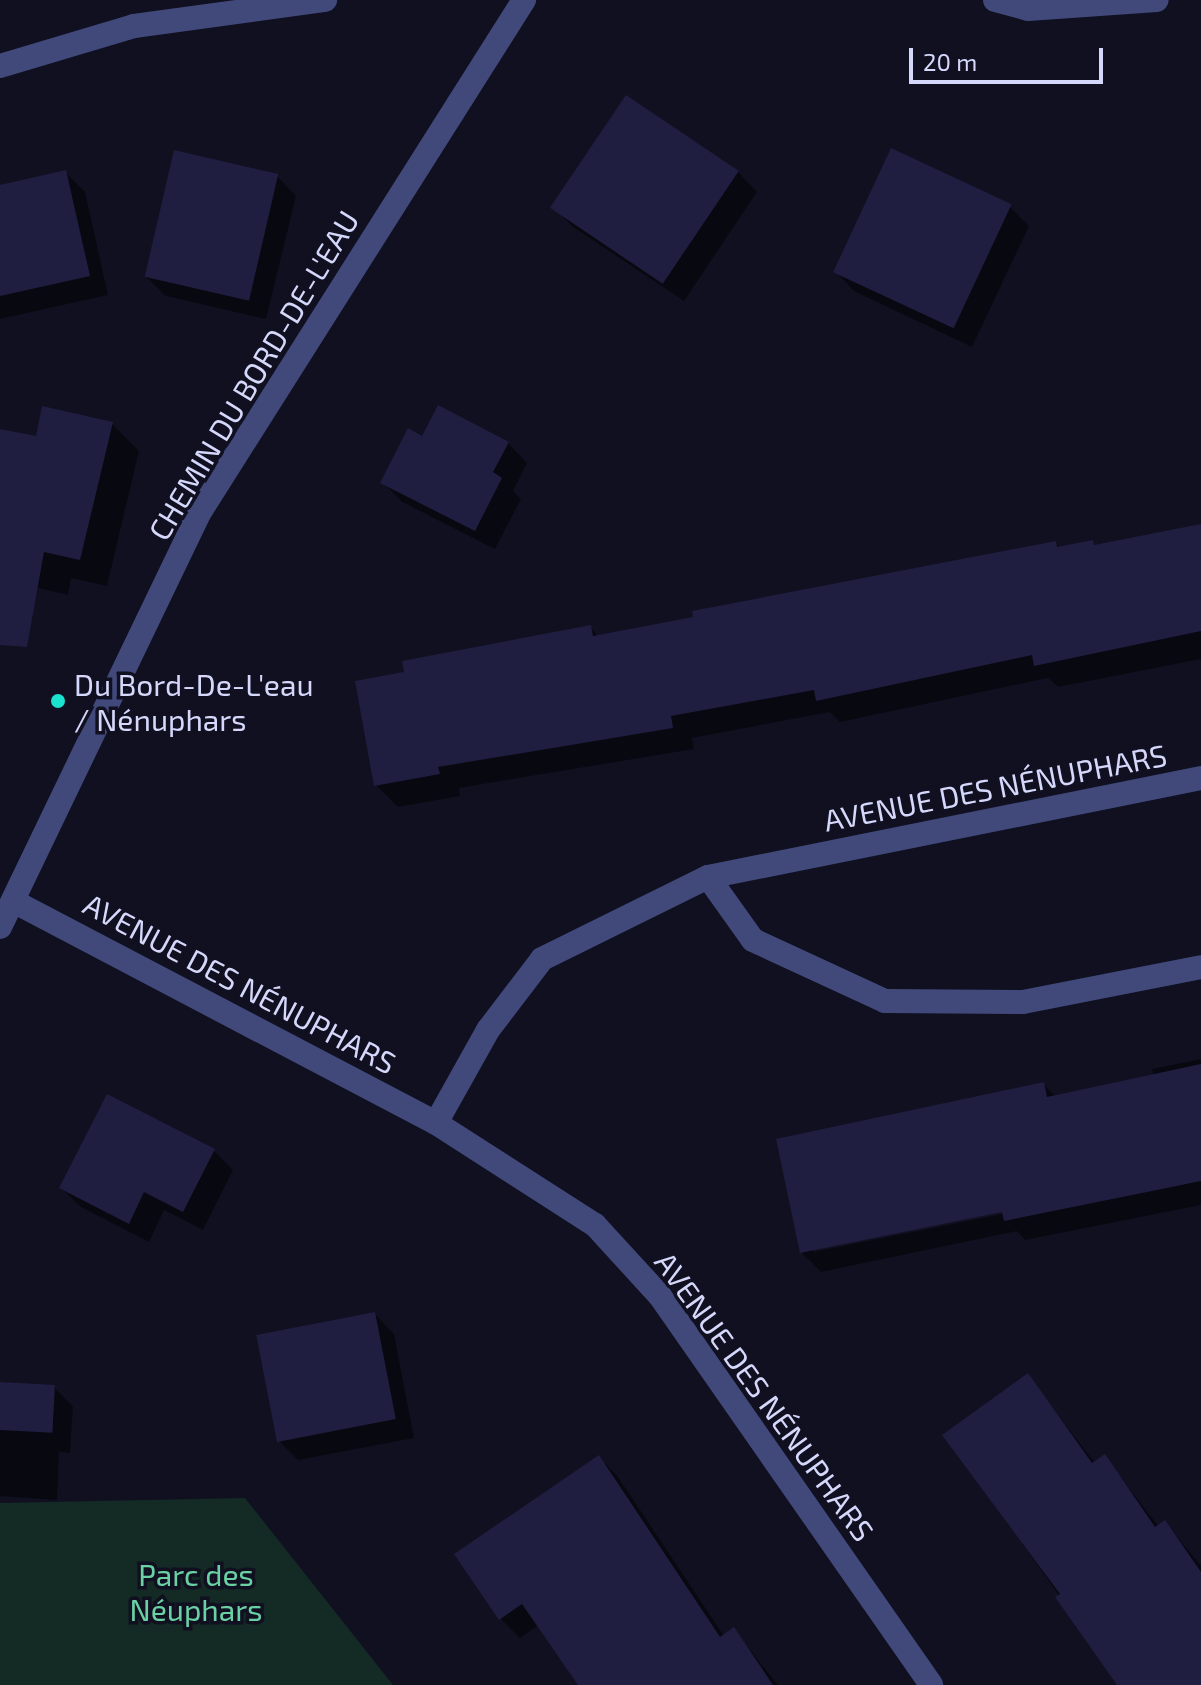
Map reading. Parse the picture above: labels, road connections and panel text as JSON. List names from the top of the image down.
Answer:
{
  "streets": {
    "street": ["CHEMIN DU BORD-DE-L'EAU", "AVENUE DES NÉNUPHARS"]
  },
  "crossings": [
    ["CHEMIN DU BORD-DE-L'EAU", "AVENUE DES NÉNUPHARS"]
  ],
  "parks": ["Parc des Néuphars"],
  "places": ["Du Bord-De-L'eau / Nénuphars"],
  "scale_bar": "20 m"
}
